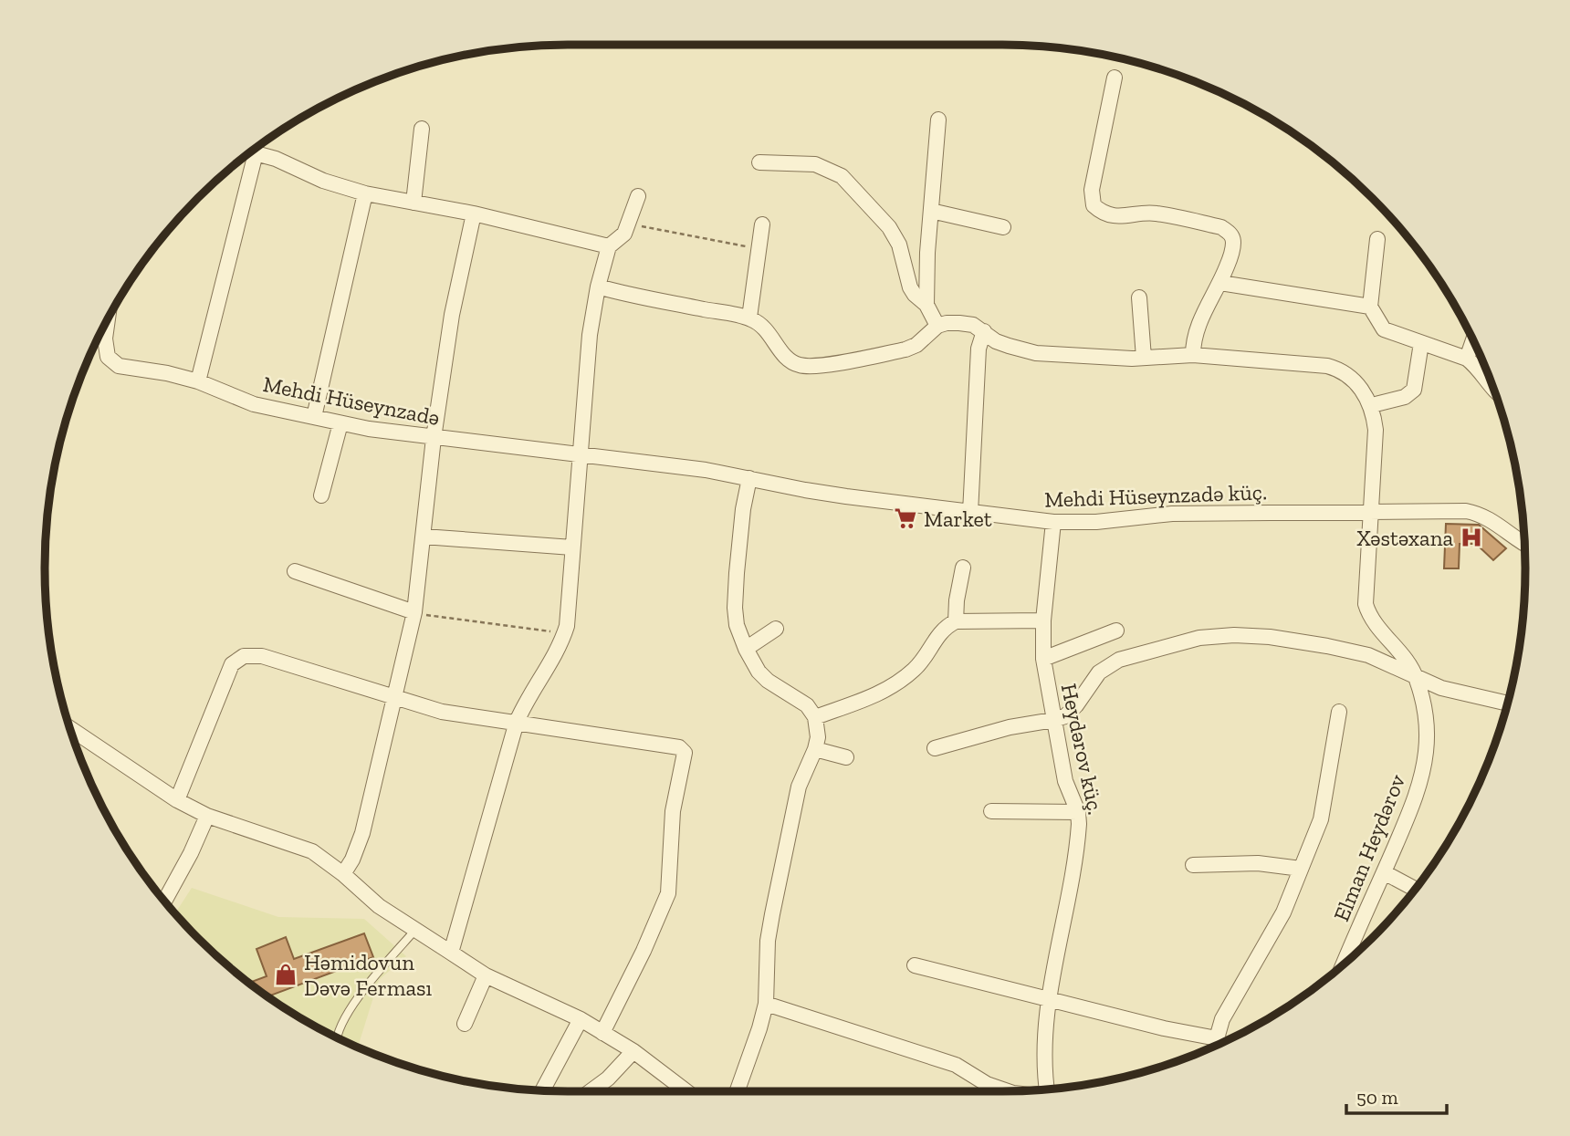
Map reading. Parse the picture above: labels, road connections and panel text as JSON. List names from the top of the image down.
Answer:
{
  "streets": {
    "street": [
      "Mehdi Hüseynzadə",
      "Mehdi Hüseynzadə küç.",
      "Heydərov küç.",
      "Elman Heydərov"
    ]
  },
  "crossings": [
    ["Mehdi Hüseynzadə", "Mehdi Hüseynzadə küç."],
    ["Mehdi Hüseynzadə küç.", "Heydərov küç."],
    ["Mehdi Hüseynzadə küç.", "Elman Heydərov"]
  ],
  "places": {
    "supermarket": ["Market"],
    "hospital": ["Xəstəxana"],
    "shop": ["Həmidovun Dəvə Ferması"]
  },
  "scale_bar": "50 m"
}
